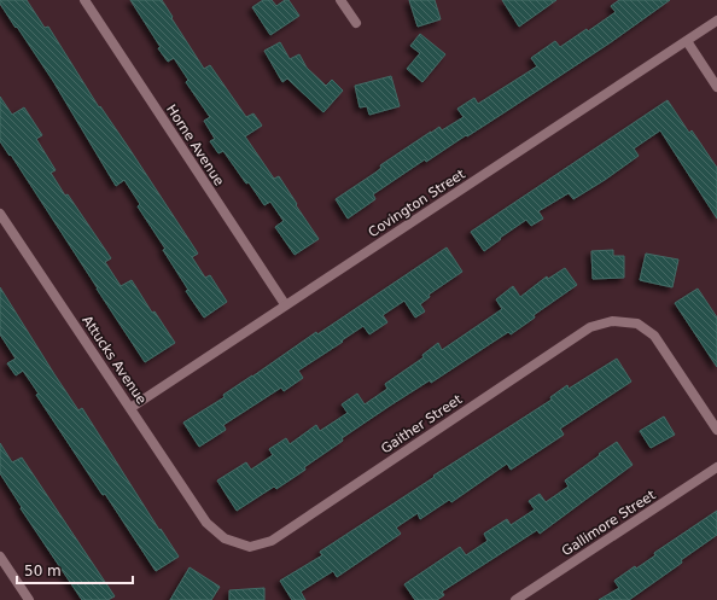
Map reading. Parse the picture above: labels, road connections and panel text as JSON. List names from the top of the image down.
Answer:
{
  "streets": {
    "street": [
      "Horne Avenue",
      "Covington Street",
      "Attucks Avenue",
      "Gaither Street",
      "Gallimore Street"
    ]
  },
  "crossings": [
    ["Horne Avenue", "Covington Street"],
    ["Covington Street", "Attucks Avenue"],
    ["Attucks Avenue", "Gaither Street"]
  ],
  "scale_bar": "50 m"
}
